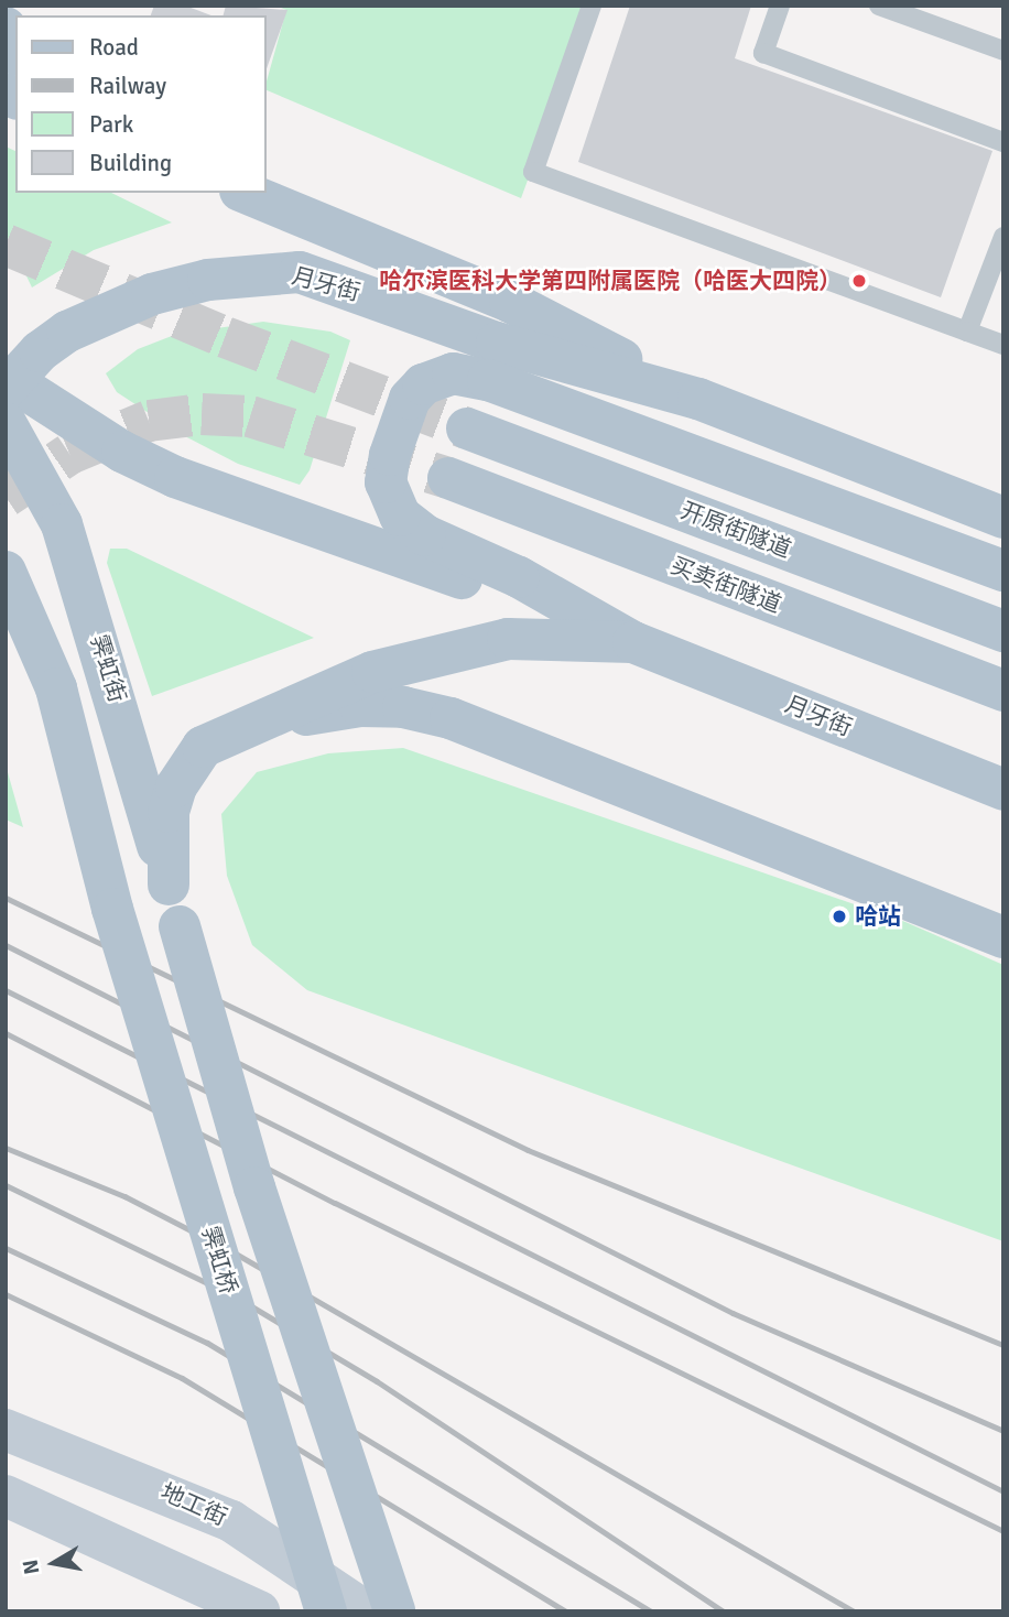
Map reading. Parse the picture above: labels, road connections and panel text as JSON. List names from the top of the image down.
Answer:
{
  "streets": {
    "main road": [
      "月牙街",
      "开原街隧道",
      "买卖街隧道",
      "霁虹街",
      "霁虹桥",
      "地工街"
    ]
  },
  "crossings": [
    ["月牙街", "霁虹街"]
  ],
  "places": ["哈尔滨医科大学第四附属医院（哈医大四院）", "哈站"],
  "legend": [
    "Road",
    "Railway",
    "Park",
    "Building"
  ],
  "north": "left"
}
